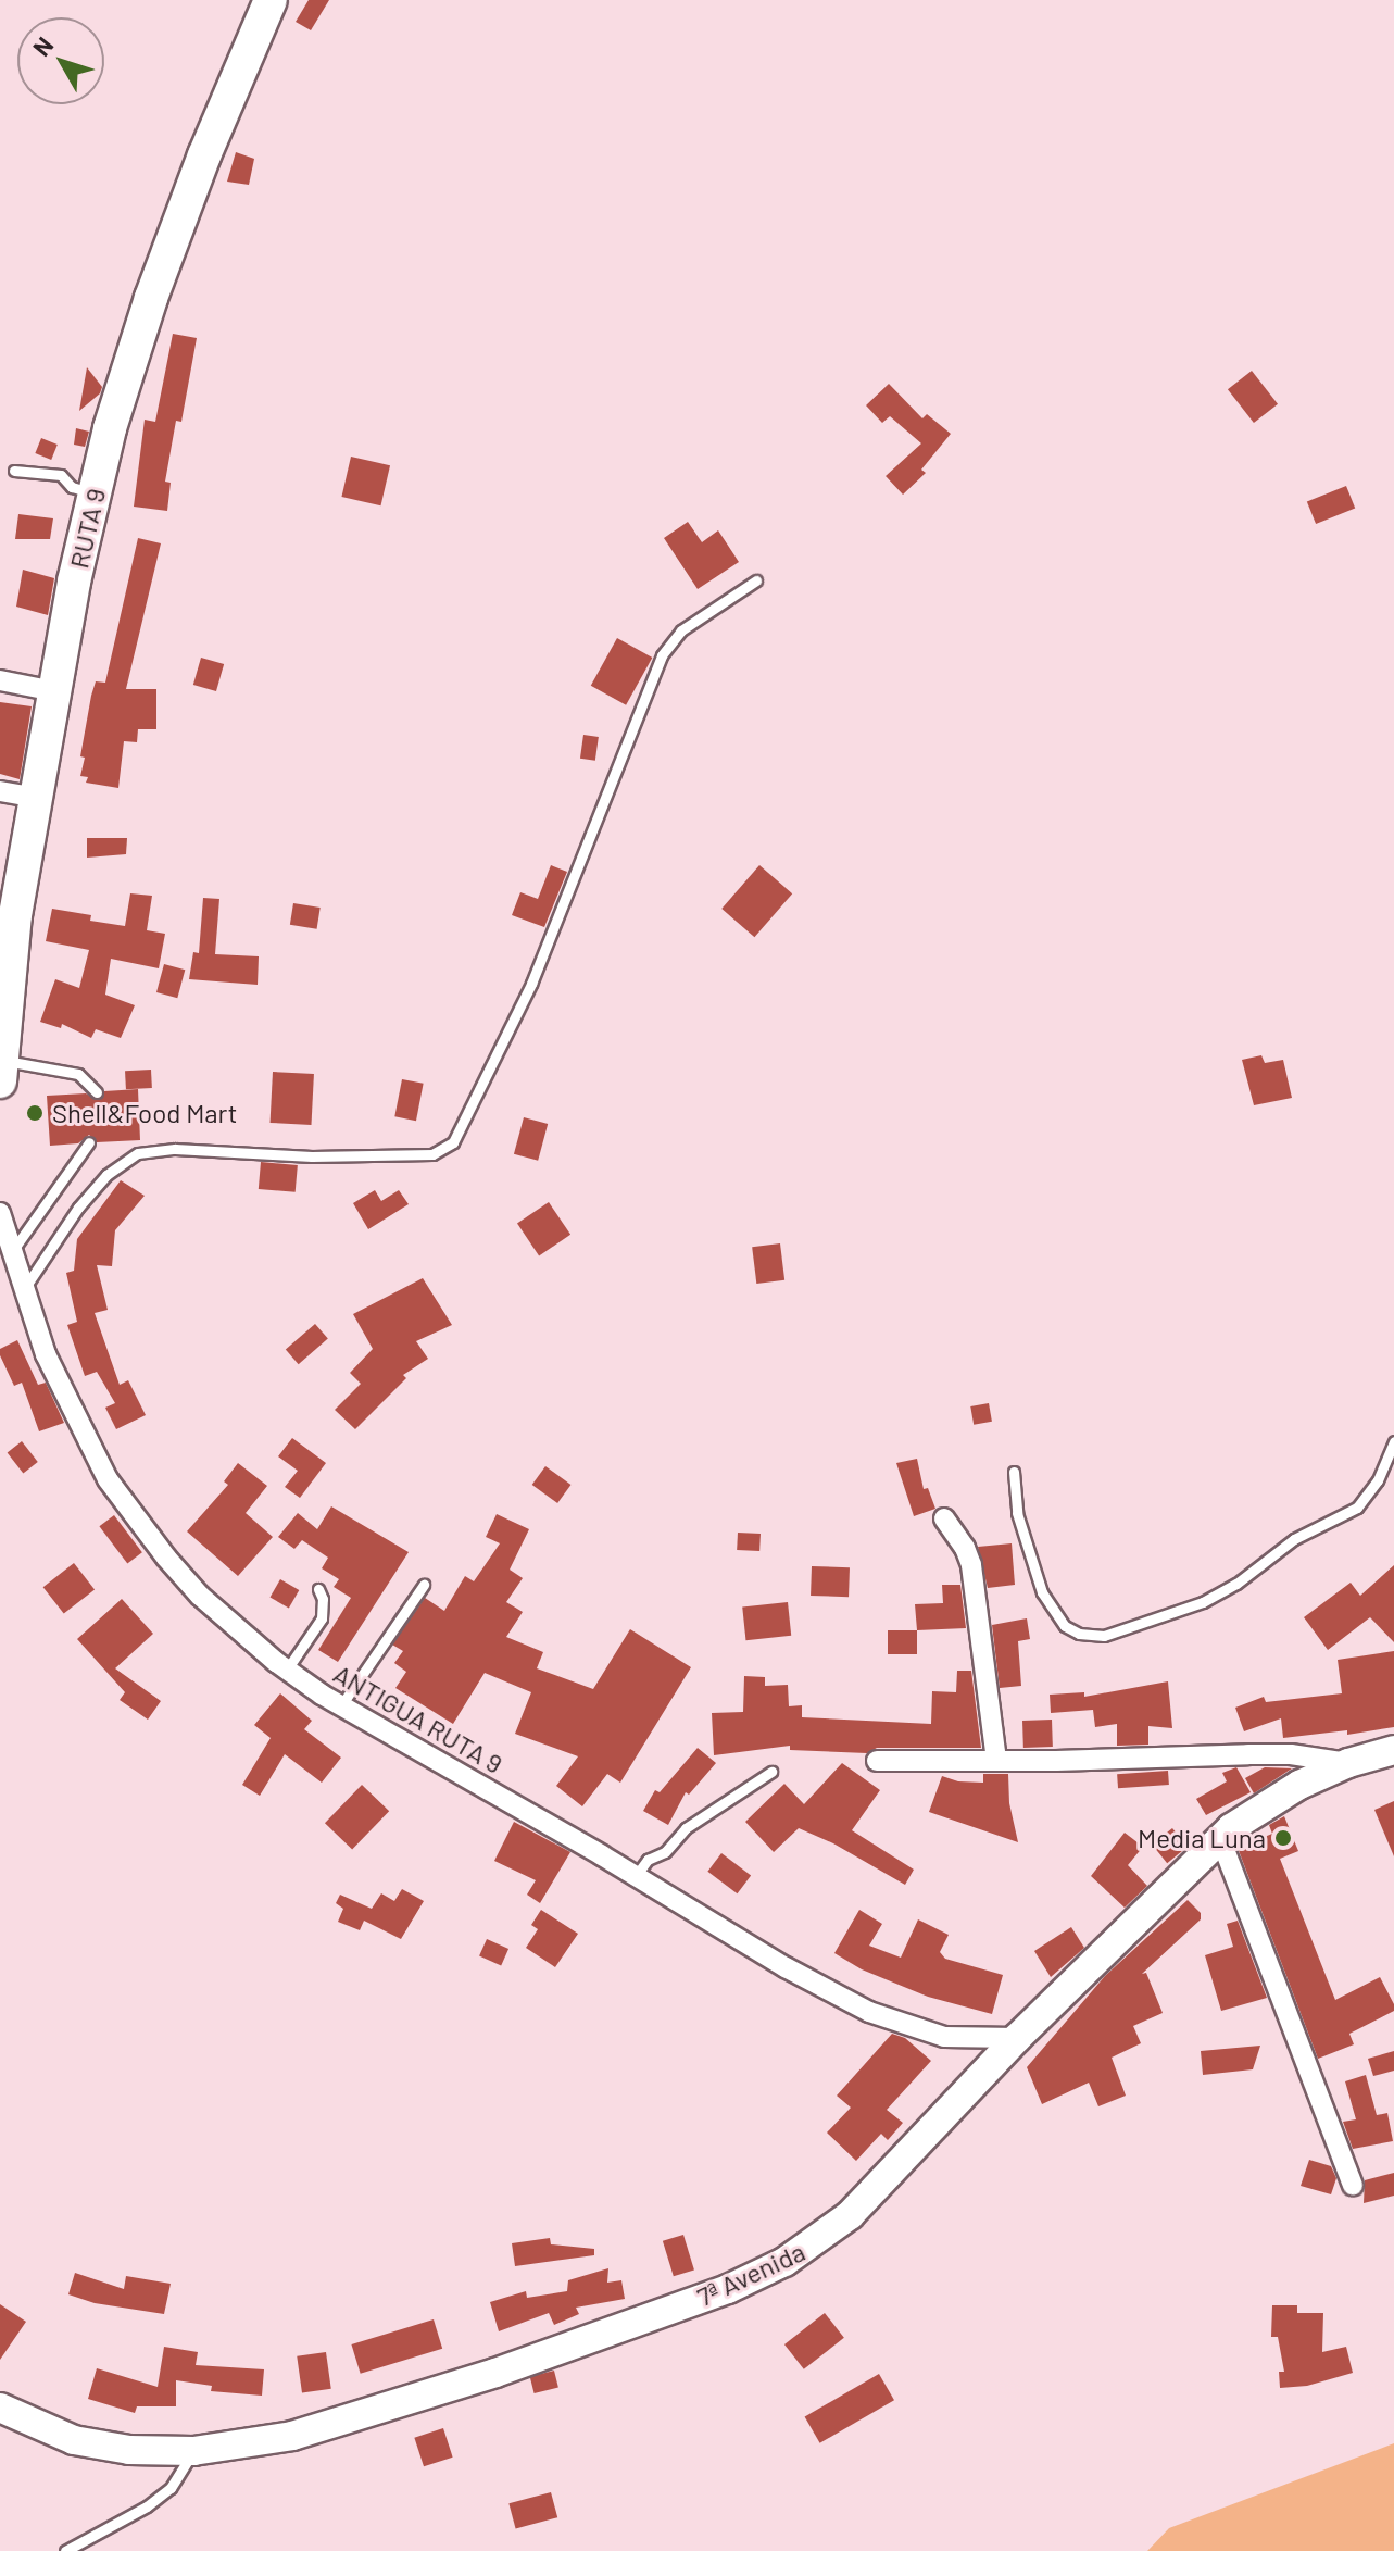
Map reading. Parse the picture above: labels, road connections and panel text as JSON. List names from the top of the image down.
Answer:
{
  "streets": {
    "main road": ["RUTA 9", "7ª Avenida"],
    "street": ["ANTIGUA RUTA 9"]
  },
  "crossings": [
    ["ANTIGUA RUTA 9", "7ª Avenida"]
  ],
  "places": ["Shell&Food Mart", "Media Luna"],
  "north": "top left"
}
